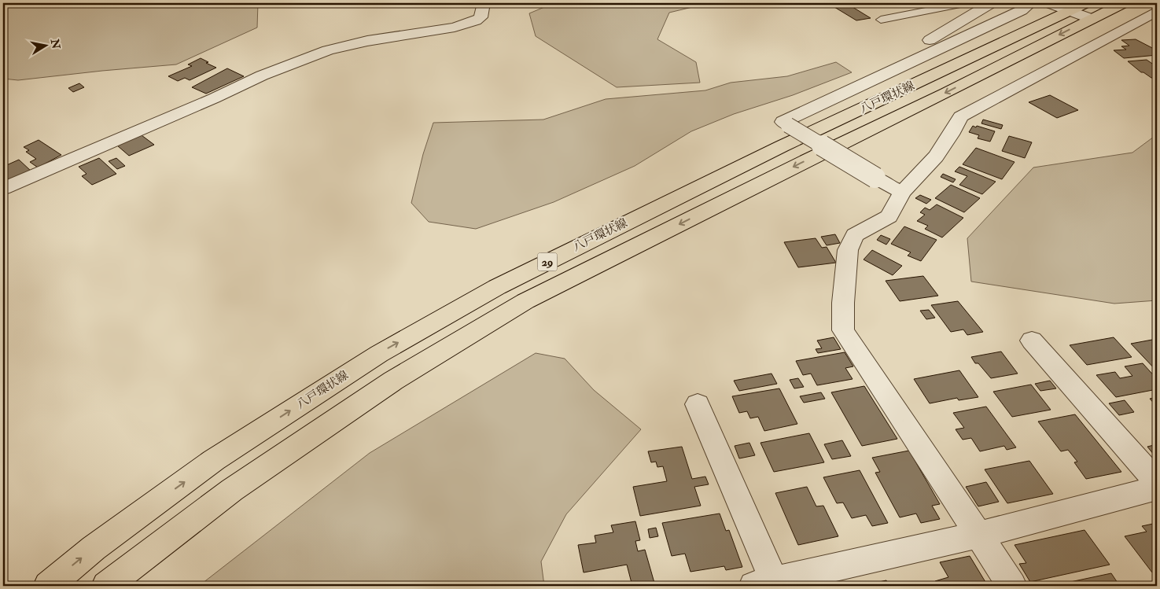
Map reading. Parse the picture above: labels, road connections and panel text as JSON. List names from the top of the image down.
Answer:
{
  "streets": {
    "main road": ["八戸環状線", "29"]
  },
  "north": "right"
}
